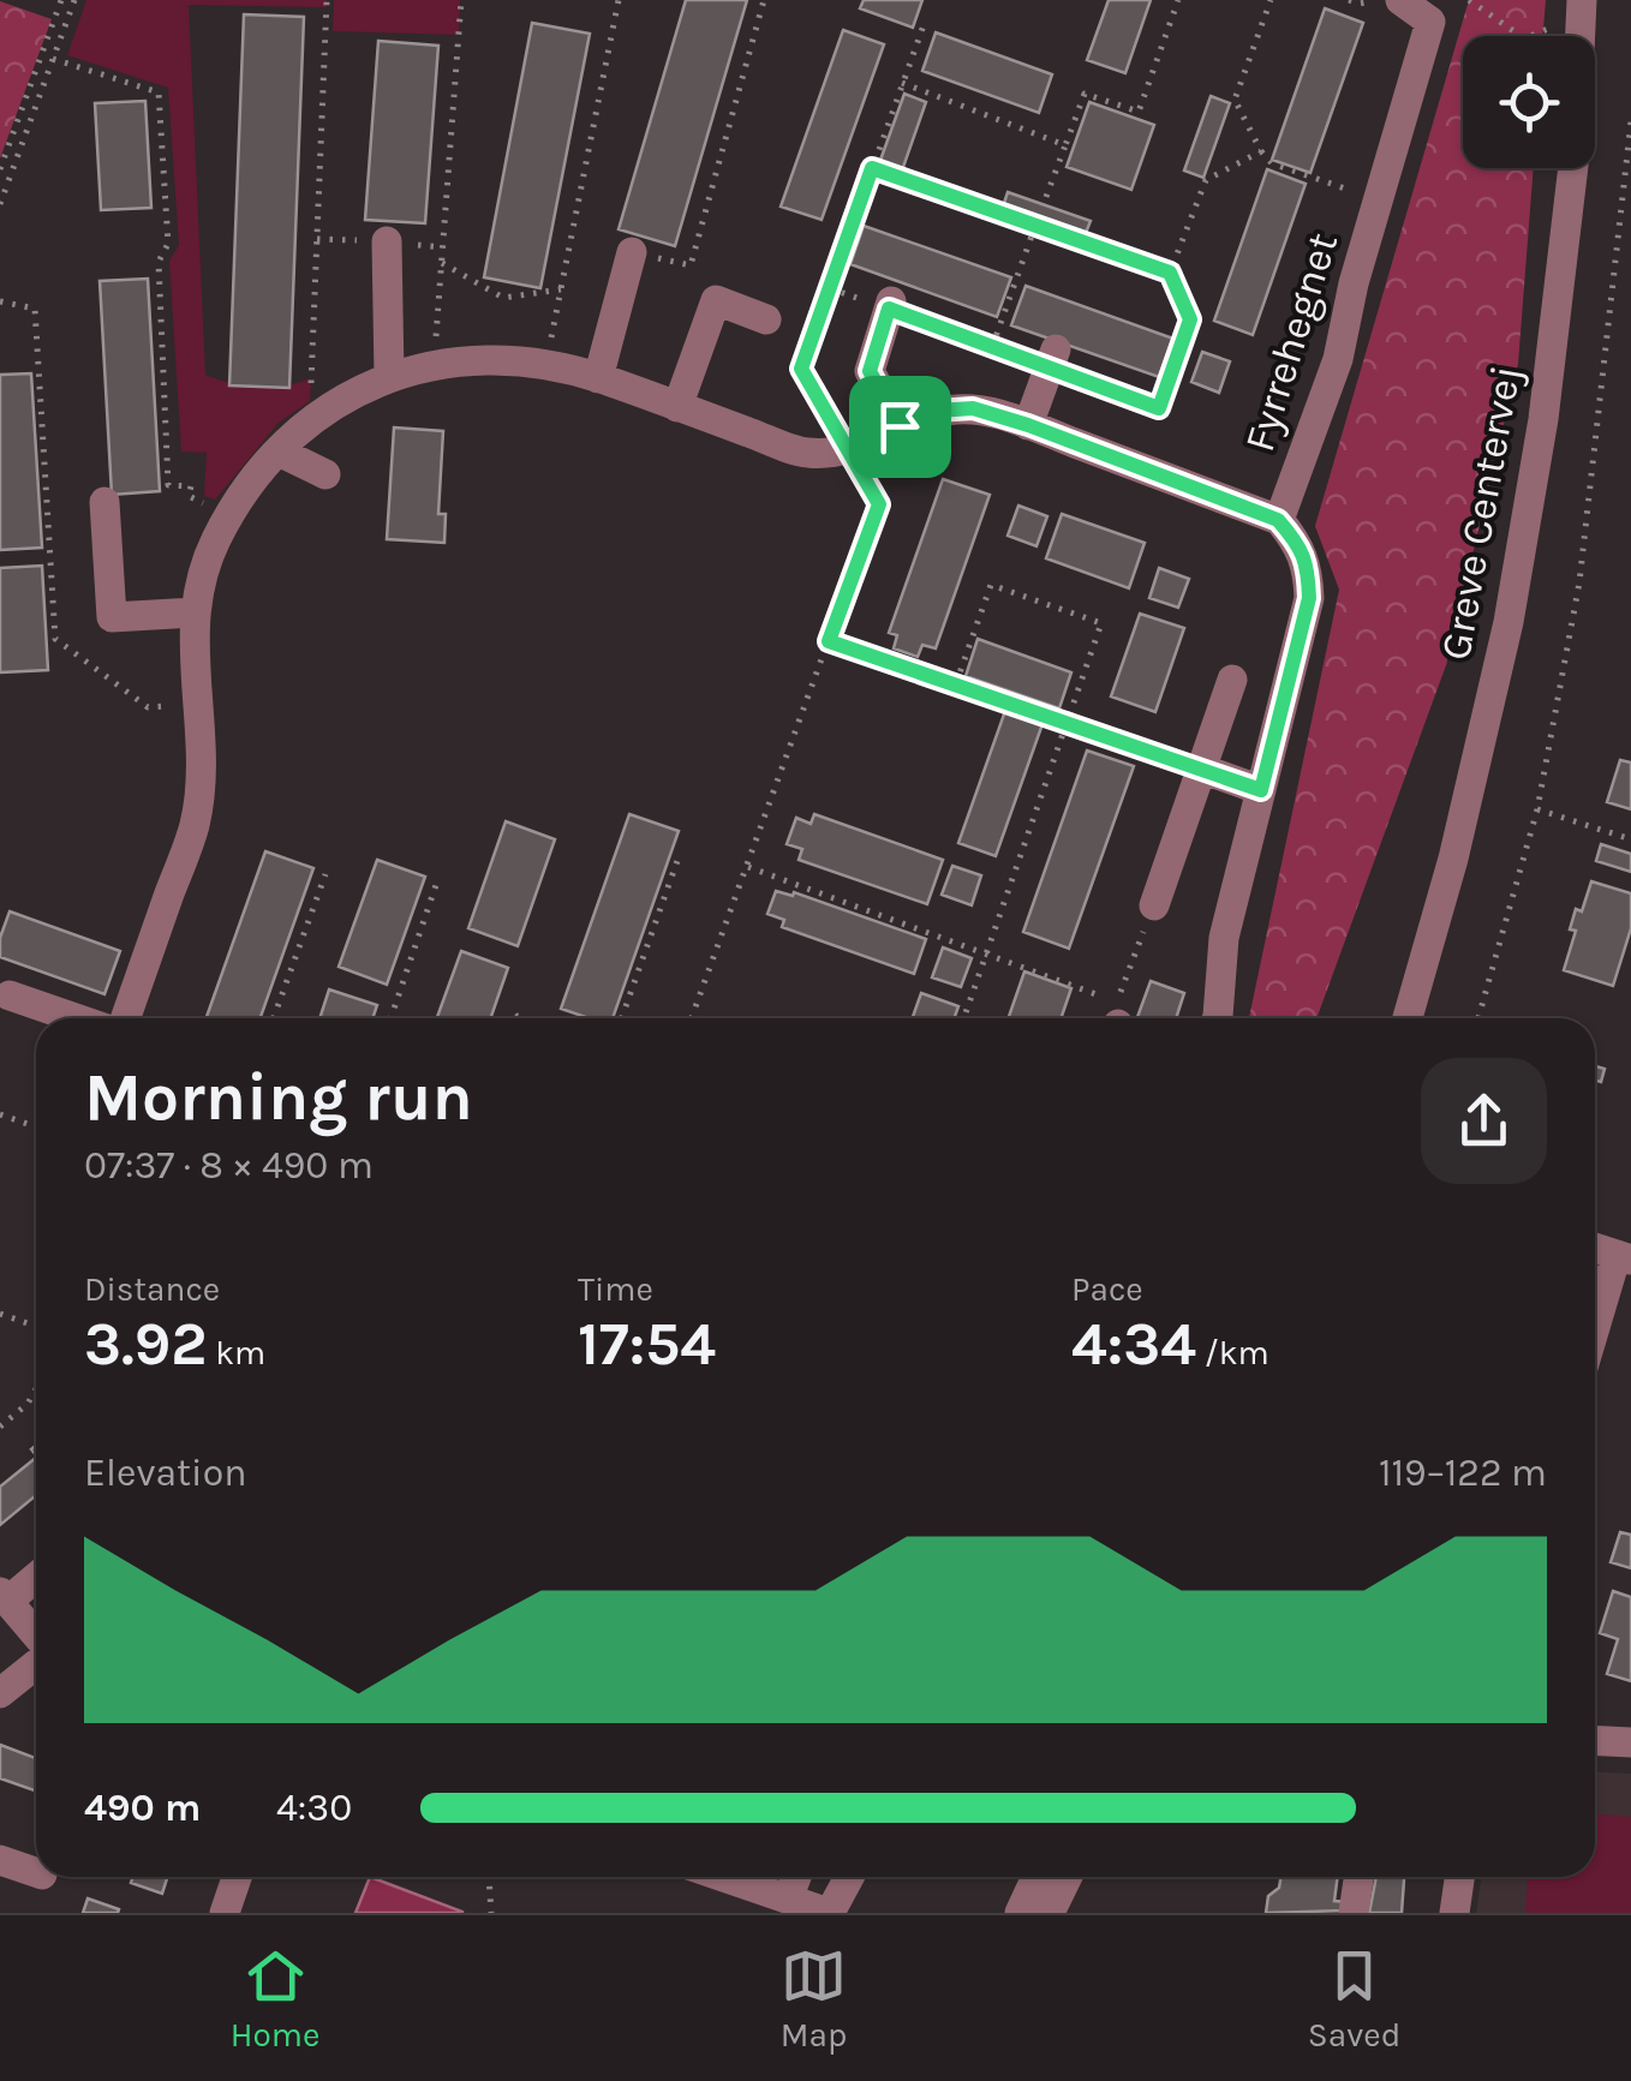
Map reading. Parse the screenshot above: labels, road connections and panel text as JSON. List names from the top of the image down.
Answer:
{
  "streets": {
    "street": ["Fyrrehegnet", "Greve Centervej"]
  },
  "page": {
    "heading": ["Morning run", "07:37 · 8 × 490 m"],
    "stats": [
      ["Distance", "3.92 km"],
      ["Time", "17:54"],
      ["Pace", "4:34 /km"]
    ],
    "chart": ["Elevation", "119–122 m"],
    "list": [
      {
        "name": "490 m",
        "note": "4:30"
      }
    ],
    "tabs": ["Home", "Map", "Saved"]
  }
}
